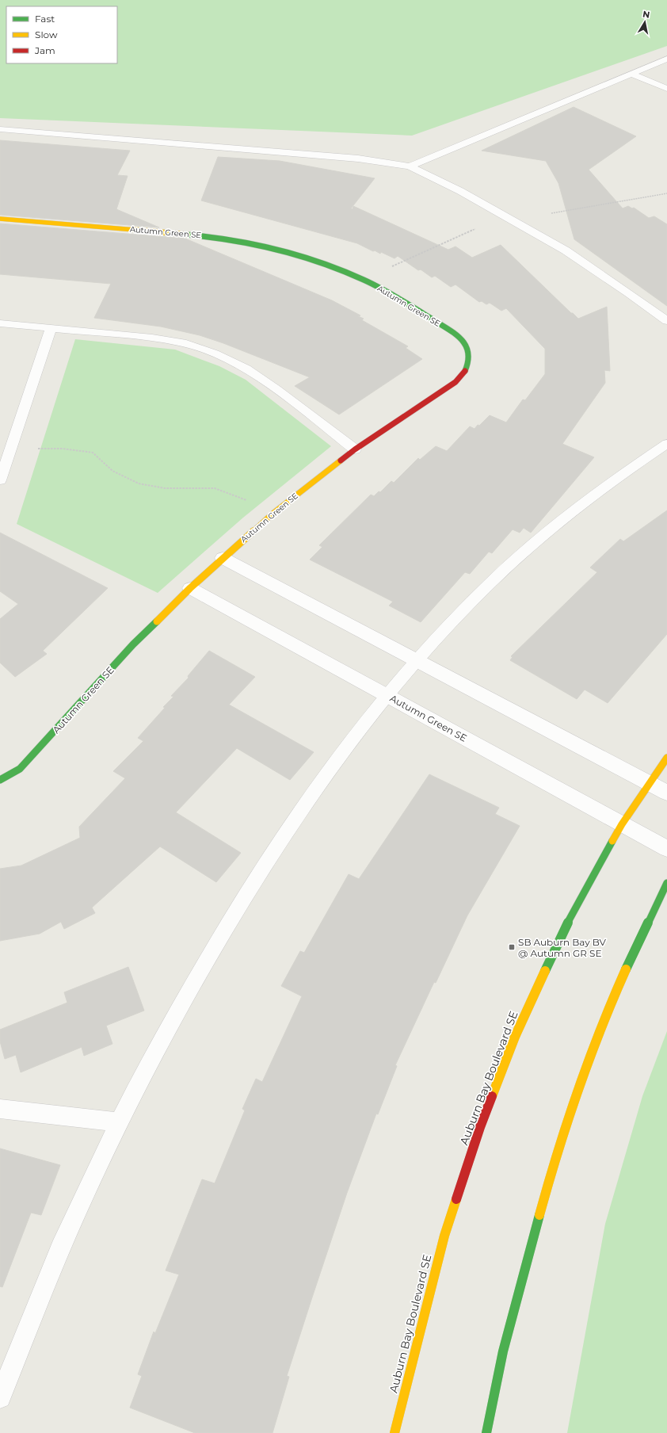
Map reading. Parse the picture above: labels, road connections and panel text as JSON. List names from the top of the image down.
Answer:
{
  "streets": {
    "street": ["Autumn Green SE", "Auburn Bay Boulevard SE"]
  },
  "crossings": [
    ["Autumn Green SE", "Auburn Bay Boulevard SE"]
  ],
  "places": {
    "transit": ["SB Auburn Bay BV @ Autumn GR SE"]
  },
  "legend": ["Fast", "Slow", "Jam"],
  "north": "top"
}
